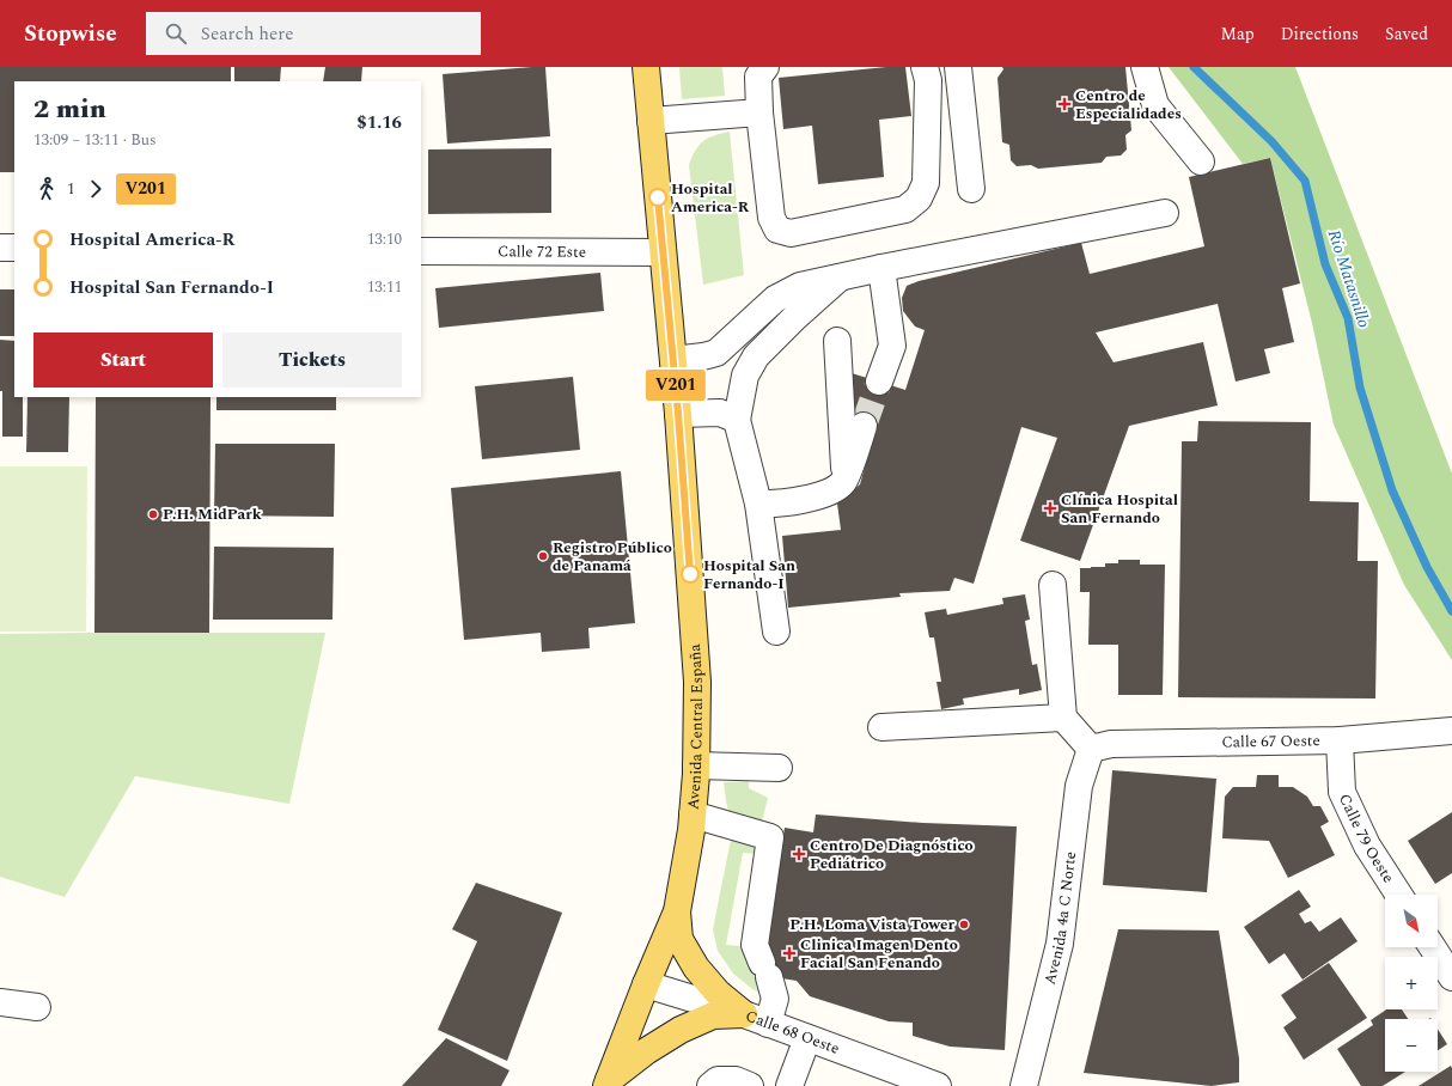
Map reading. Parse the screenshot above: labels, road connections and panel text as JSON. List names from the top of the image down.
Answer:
{
  "streets": {
    "main road": ["Avenida Central España"],
    "street": [
      "Calle 72 Este",
      "Calle 67 Oeste",
      "Calle 79 Oeste",
      "Avenida 4a C Norte",
      "Calle 68 Oeste"
    ]
  },
  "crossings": [
    ["Calle 72 Este", "Avenida Central España"],
    ["Avenida Central España", "Calle 68 Oeste"],
    ["Calle 67 Oeste", "Calle 79 Oeste"],
    ["Calle 67 Oeste", "Avenida 4a C Norte"]
  ],
  "water": ["Río Matasnillo"],
  "places": {
    "health": [
      "Centro de Especialidades",
      "Clínica Hospital San Fernando",
      "Centro De Diagnóstico Pediátrico",
      "Clinica Imagen Dento Facial San Fenando"
    ],
    "other": [
      "Hospital America-R",
      "P.H. MidPark",
      "Registro Público de Panamá",
      "Hospital San Fernando-I",
      "P.H. Loma Vista Tower"
    ]
  },
  "lines": ["bus line V201"],
  "north": "bottom right",
  "page": {
    "header": "Stopwise",
    "search": "Search here",
    "nav": ["Map", "Directions", "Saved"],
    "on_map": "V201",
    "heading": ["2 min", "13:09 – 13:11 · Bus", "$1.16"],
    "legs": ["1", "V201"],
    "list": [
      {
        "name": "Hospital America-R",
        "value": "13:10"
      },
      {
        "name": "Hospital San Fernando-I",
        "value": "13:11"
      }
    ],
    "buttons": ["Start", "Tickets"],
    "map_buttons": ["+", "−"]
  }
}
